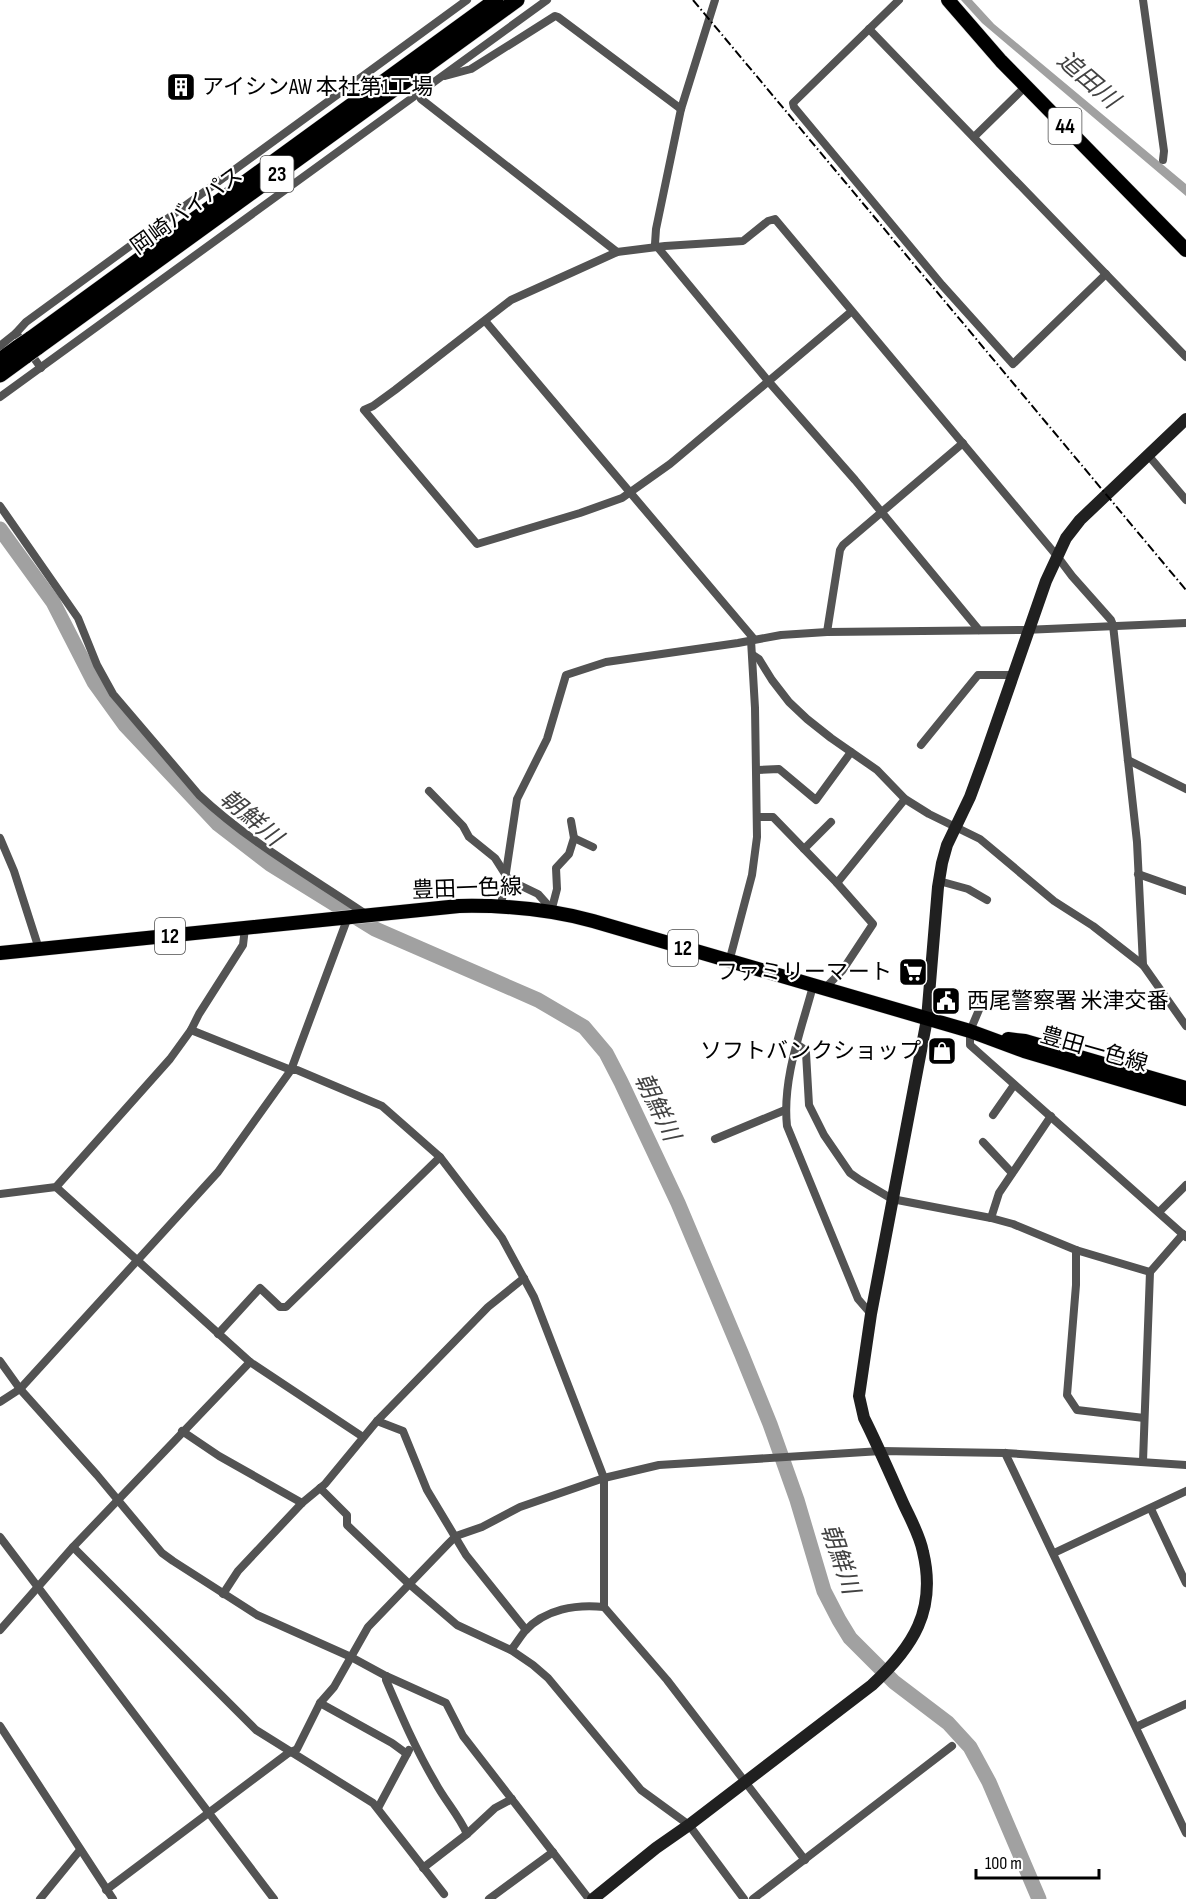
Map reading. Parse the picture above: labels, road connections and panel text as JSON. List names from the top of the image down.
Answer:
{
  "streets": {
    "highway": ["23", "岡崎バイパス"],
    "main road": ["44", "豊田一色線", "12"]
  },
  "crossings": [
    ["23", "岡崎バイパス"]
  ],
  "water": ["追田川", "朝鮮川"],
  "places": {
    "building": ["アイシンAW 本社第1工場"],
    "supermarket": ["ファミリーマート"],
    "public building": ["西尾警察署 米津交番"],
    "shop": ["ソフトバンクショップ"]
  },
  "scale_bar": "100 m"
}
